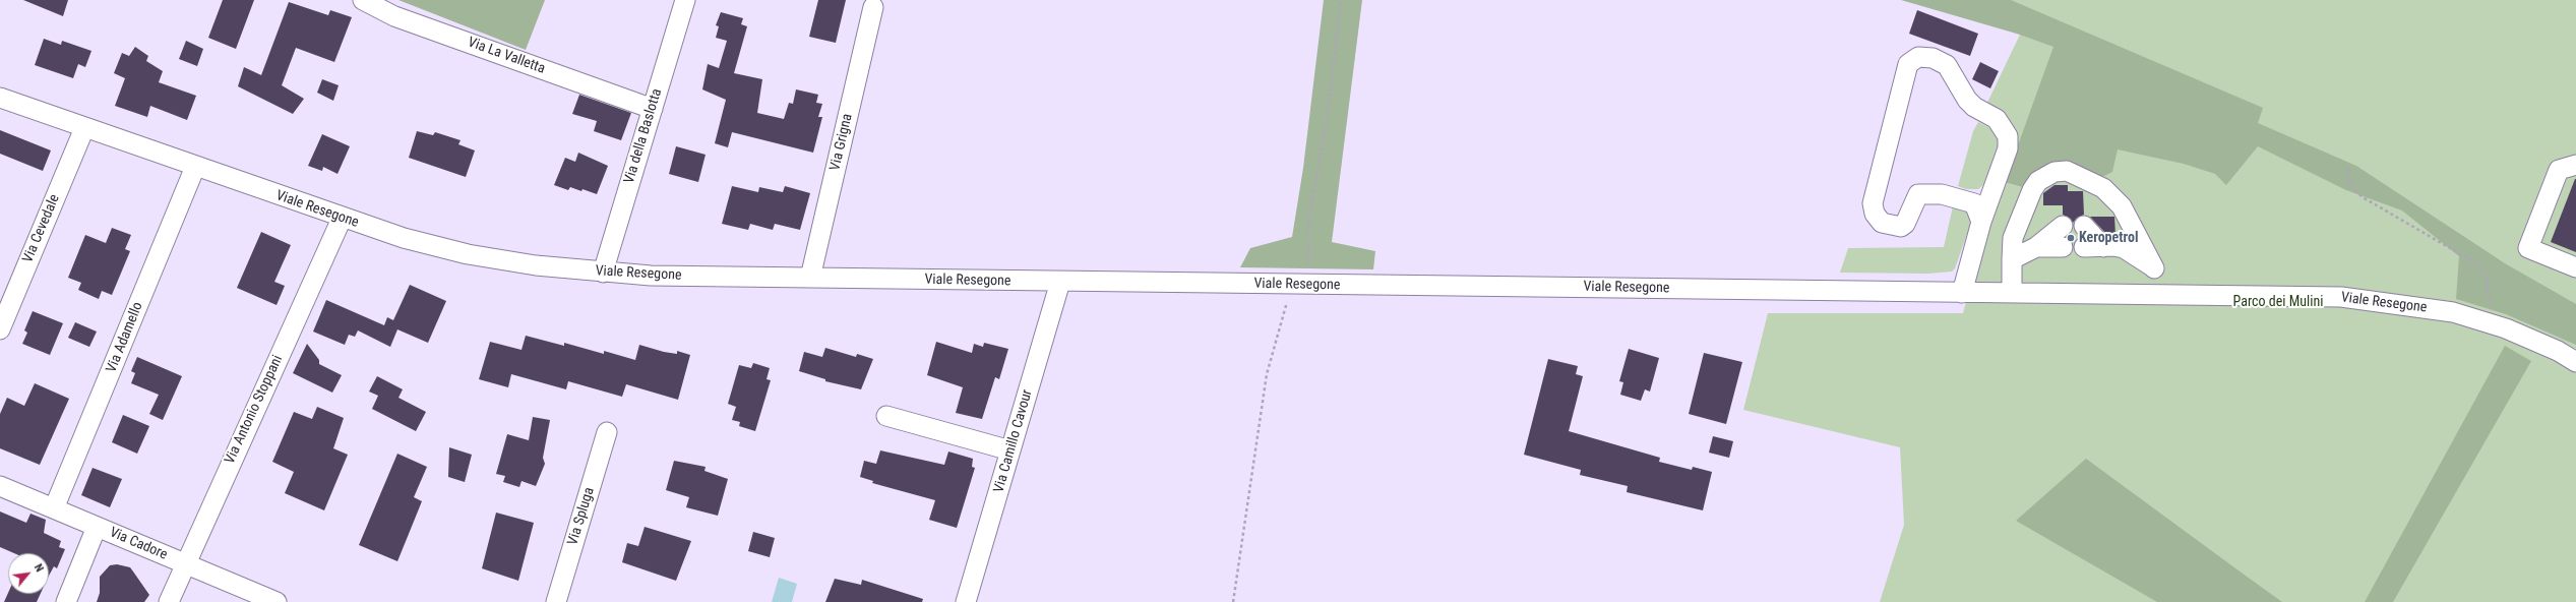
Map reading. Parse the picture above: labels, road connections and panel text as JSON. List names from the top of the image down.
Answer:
{
  "streets": {
    "street": [
      "Via La Valletta",
      "Via della Baslotta",
      "Via Grigna",
      "Viale Resegone",
      "Via Cevedale",
      "Via Adamello",
      "Via Antonio Stoppani",
      "Via Camillo Cavour",
      "Via Spluga",
      "Via Cadore"
    ]
  },
  "crossings": [
    ["Via La Valletta", "Via della Baslotta"],
    ["Via della Baslotta", "Viale Resegone"],
    ["Via Grigna", "Viale Resegone"],
    ["Viale Resegone", "Via Cevedale"],
    ["Viale Resegone", "Via Adamello"],
    ["Viale Resegone", "Via Antonio Stoppani"],
    ["Viale Resegone", "Via Camillo Cavour"],
    ["Via Adamello", "Via Cadore"],
    ["Via Antonio Stoppani", "Via Cadore"]
  ],
  "parks": ["Parco dei Mulini"],
  "places": ["Keropetrol"],
  "north": "top right"
}
